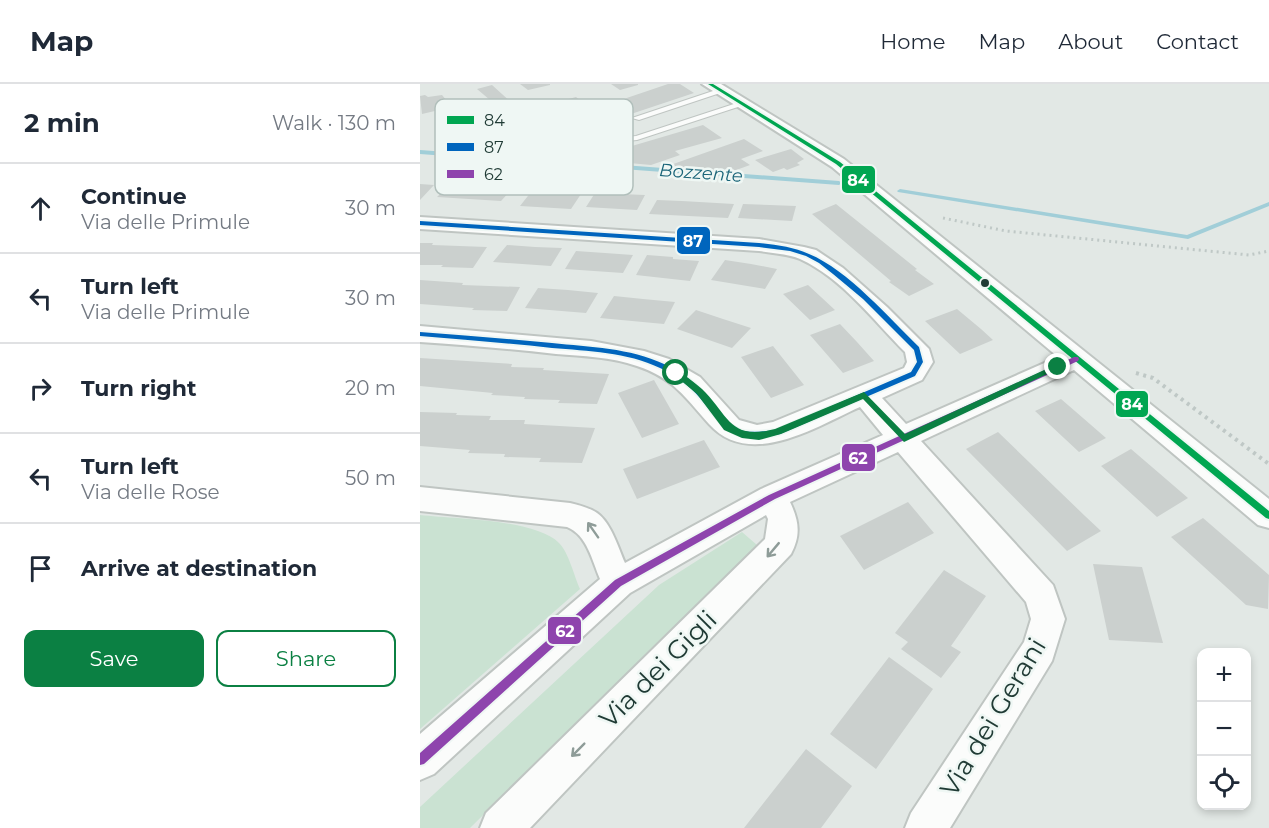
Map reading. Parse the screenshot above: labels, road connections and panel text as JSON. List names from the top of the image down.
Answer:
{
  "streets": {
    "street": ["Via dei Gigli", "Via dei Gerani"]
  },
  "water": ["Bozzente"],
  "lines": ["transit line 84", "transit line 87", "transit line 62"],
  "legend": ["84", "87", "62"],
  "page": {
    "header": "Map",
    "nav": [
      "Home",
      "Map",
      "About",
      "Contact"
    ],
    "heading": ["2 min", "Walk · 130 m"],
    "list": [
      ["Continue", "Via delle Primule", "30 m"],
      ["Turn left", "Via delle Primule", "30 m"],
      ["Turn right", "20 m"],
      ["Turn left", "Via delle Rose", "50 m"],
      "Arrive at destination"
    ],
    "buttons": ["Save", "Share"],
    "map_buttons": ["+", "−"]
  }
}
